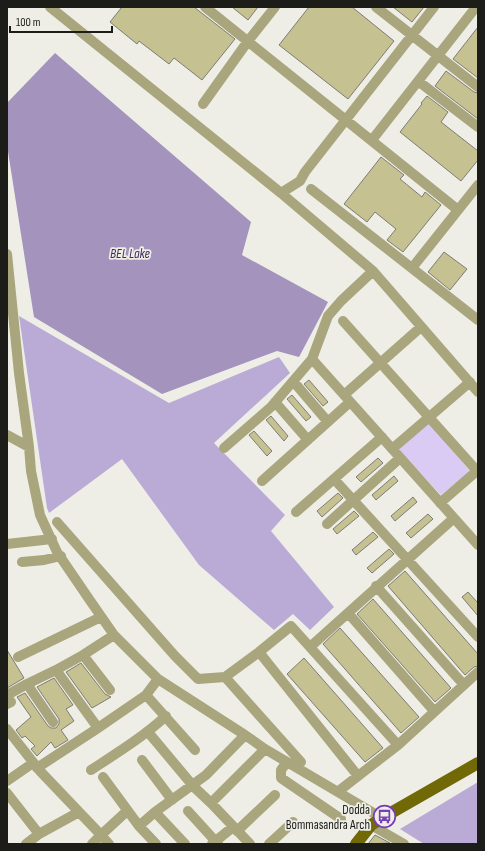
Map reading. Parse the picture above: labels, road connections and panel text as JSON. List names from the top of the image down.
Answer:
{
  "water": ["BEL Lake"],
  "places": {
    "bus stop": ["Dodda Bommasandra Arch"]
  },
  "scale_bar": "100 m"
}
